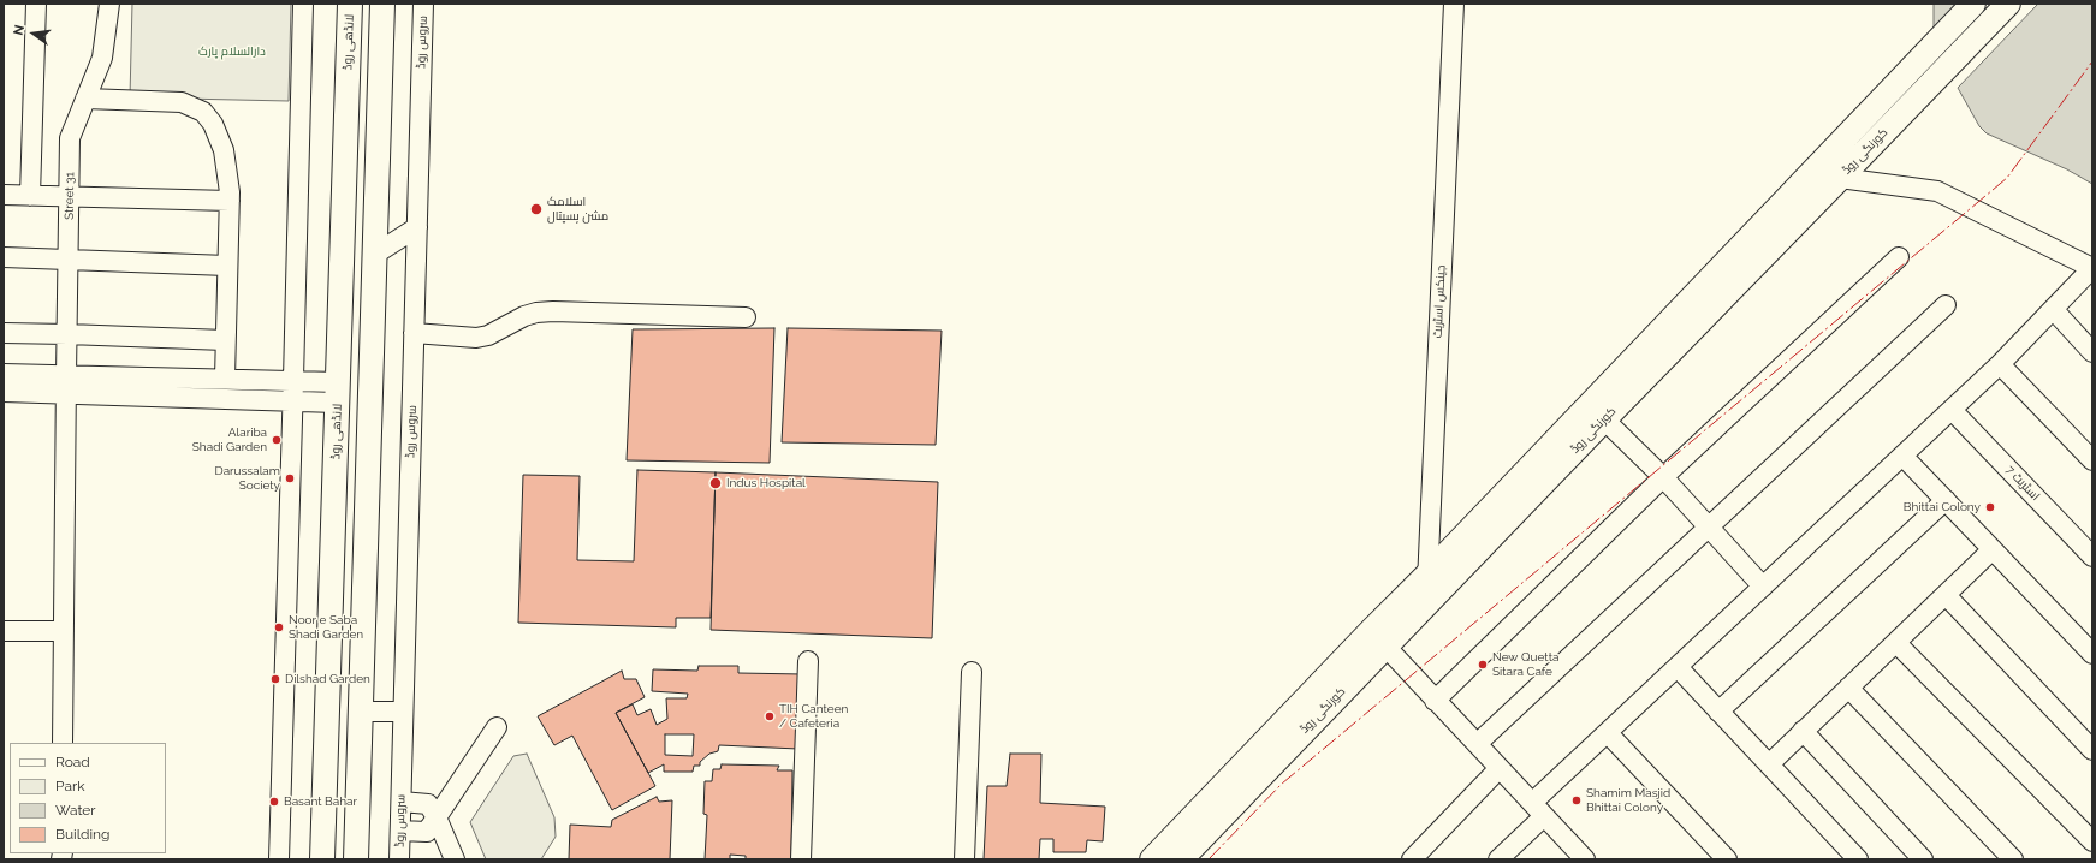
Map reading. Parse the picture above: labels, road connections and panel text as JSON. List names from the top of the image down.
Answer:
{
  "streets": {
    "main road": ["لانڈھی روڈ", "کورنگی روڈ"],
    "street": [
      "سروس روڈ",
      "Street 31",
      "جینکس اسٹریٹ",
      "اسٹریٹ 7"
    ]
  },
  "crossings": [
    ["کورنگی روڈ", "جینکس اسٹریٹ"]
  ],
  "parks": ["دارالسلام پارک"],
  "places": [
    "اسلامک مشن ہسپتال",
    "Alariba Shadi Garden",
    "Darussalam Society",
    "Indus Hospital",
    "Bhittai Colony",
    "Noor e Saba Shadi Garden",
    "New Quetta Sitara Cafe",
    "Dilshad Garden",
    "TIH Canteen / Cafeteria",
    "Shamim Masjid Bhittai Colony",
    "Basant Bahar"
  ],
  "legend": [
    "Road",
    "Park",
    "Water",
    "Building"
  ],
  "north": "left"
}
